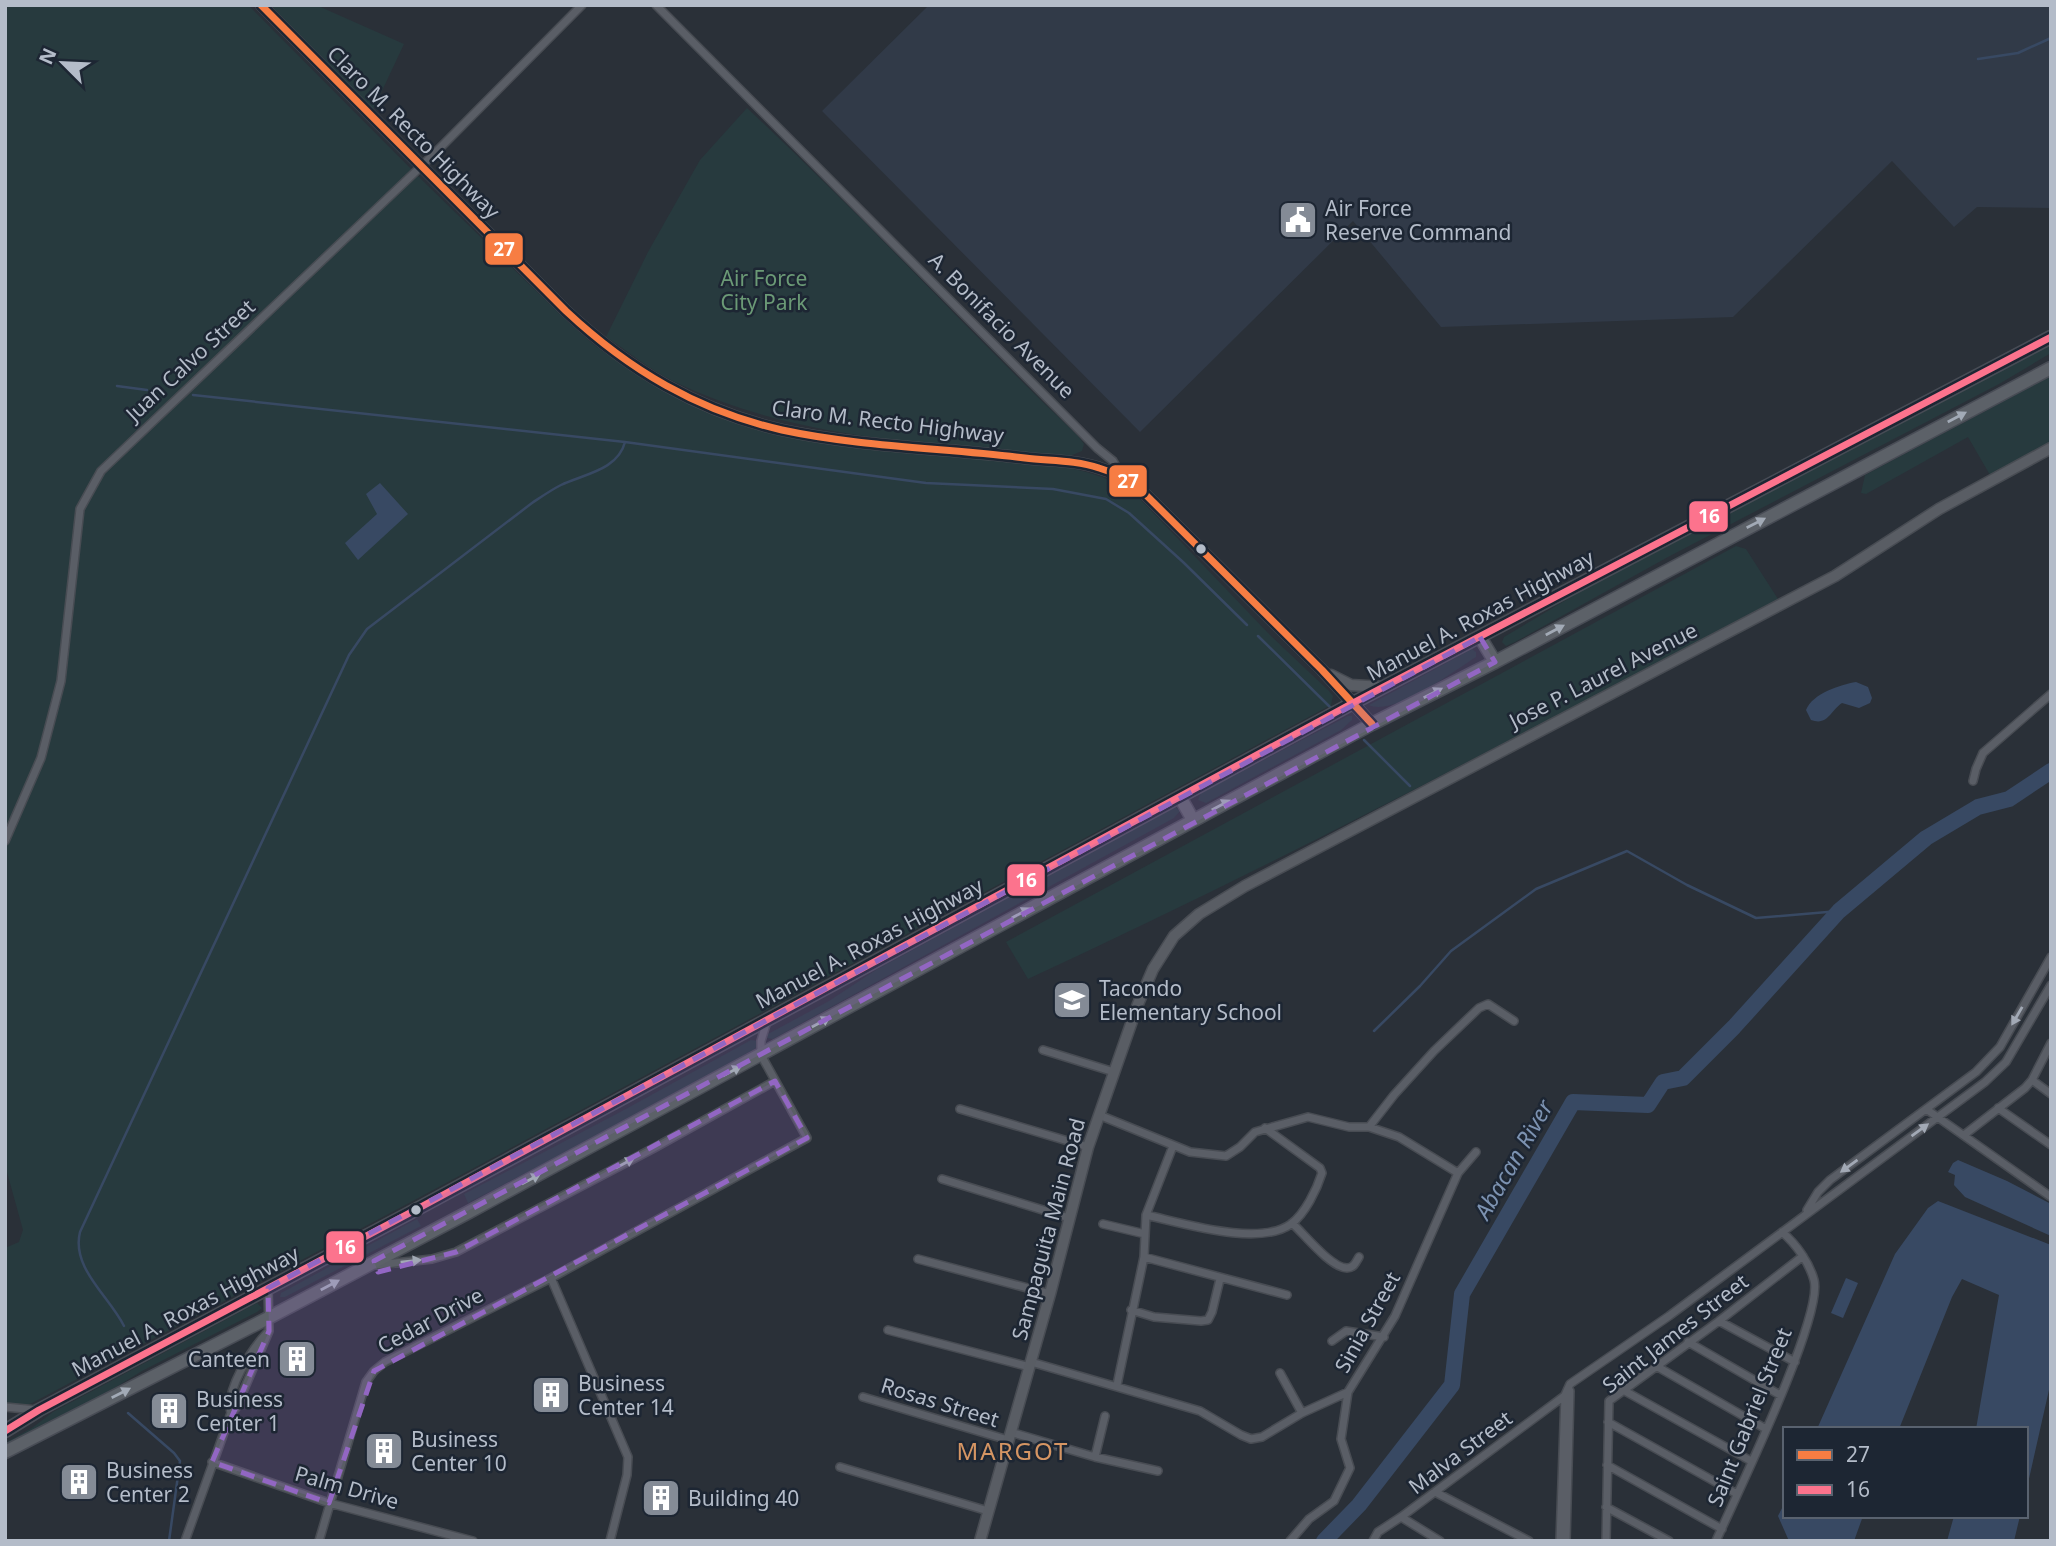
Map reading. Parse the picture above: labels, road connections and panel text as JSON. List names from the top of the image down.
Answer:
{
  "streets": {
    "main road": ["Manuel A. Roxas Highway"],
    "street": [
      "Claro M. Recto Highway",
      "A. Bonifacio Avenue",
      "Juan Calvo Street",
      "Jose P. Laurel Avenue",
      "Sampaguita Main Road",
      "Cedar Drive",
      "Sinia Street",
      "Saint James Street",
      "Rosas Street",
      "Saint Gabriel Street",
      "Malva Street",
      "Palm Drive"
    ]
  },
  "crossings": [
    ["Claro M. Recto Highway", "A. Bonifacio Avenue"],
    ["Claro M. Recto Highway", "Juan Calvo Street"],
    ["A. Bonifacio Avenue", "Manuel A. Roxas Highway"],
    ["Jose P. Laurel Avenue", "Sampaguita Main Road"],
    ["Sampaguita Main Road", "Sinia Street"],
    ["Sampaguita Main Road", "Rosas Street"],
    ["Cedar Drive", "Palm Drive"],
    ["Saint James Street", "Saint Gabriel Street"],
    ["Saint Gabriel Street", "Malva Street"]
  ],
  "districts": ["MARGOT"],
  "water": ["Abacan River"],
  "parks": ["Air Force City Park"],
  "places": {
    "public building": ["Air Force Reserve Command"],
    "school or university": ["Tacondo Elementary School"],
    "building": [
      "Canteen",
      "Business Center 14",
      "Business Center 1",
      "Business Center 10",
      "Business Center 2",
      "Building 40"
    ]
  },
  "lines": ["transit line 27", "transit line 16"],
  "legend": ["27", "16"],
  "north": "top left"
}
